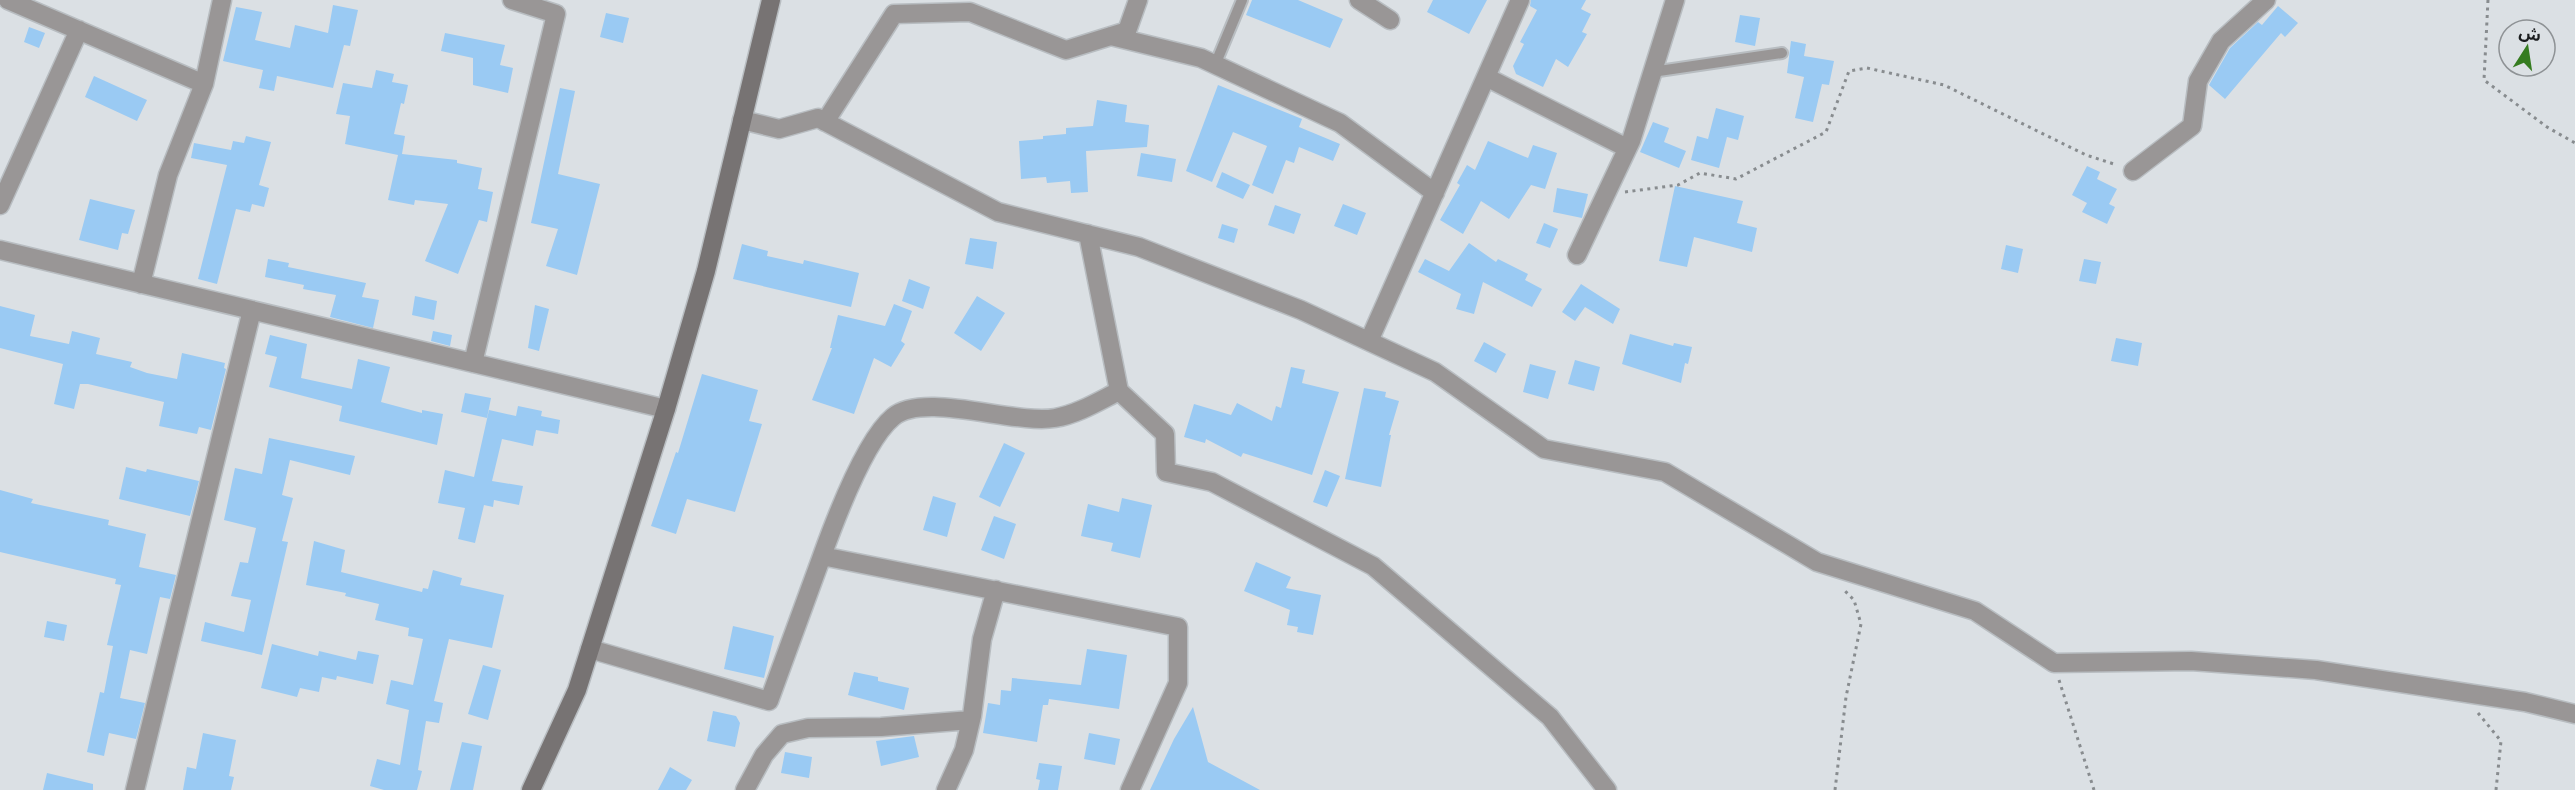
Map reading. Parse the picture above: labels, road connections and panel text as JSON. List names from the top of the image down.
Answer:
{
  "north": "top"
}
